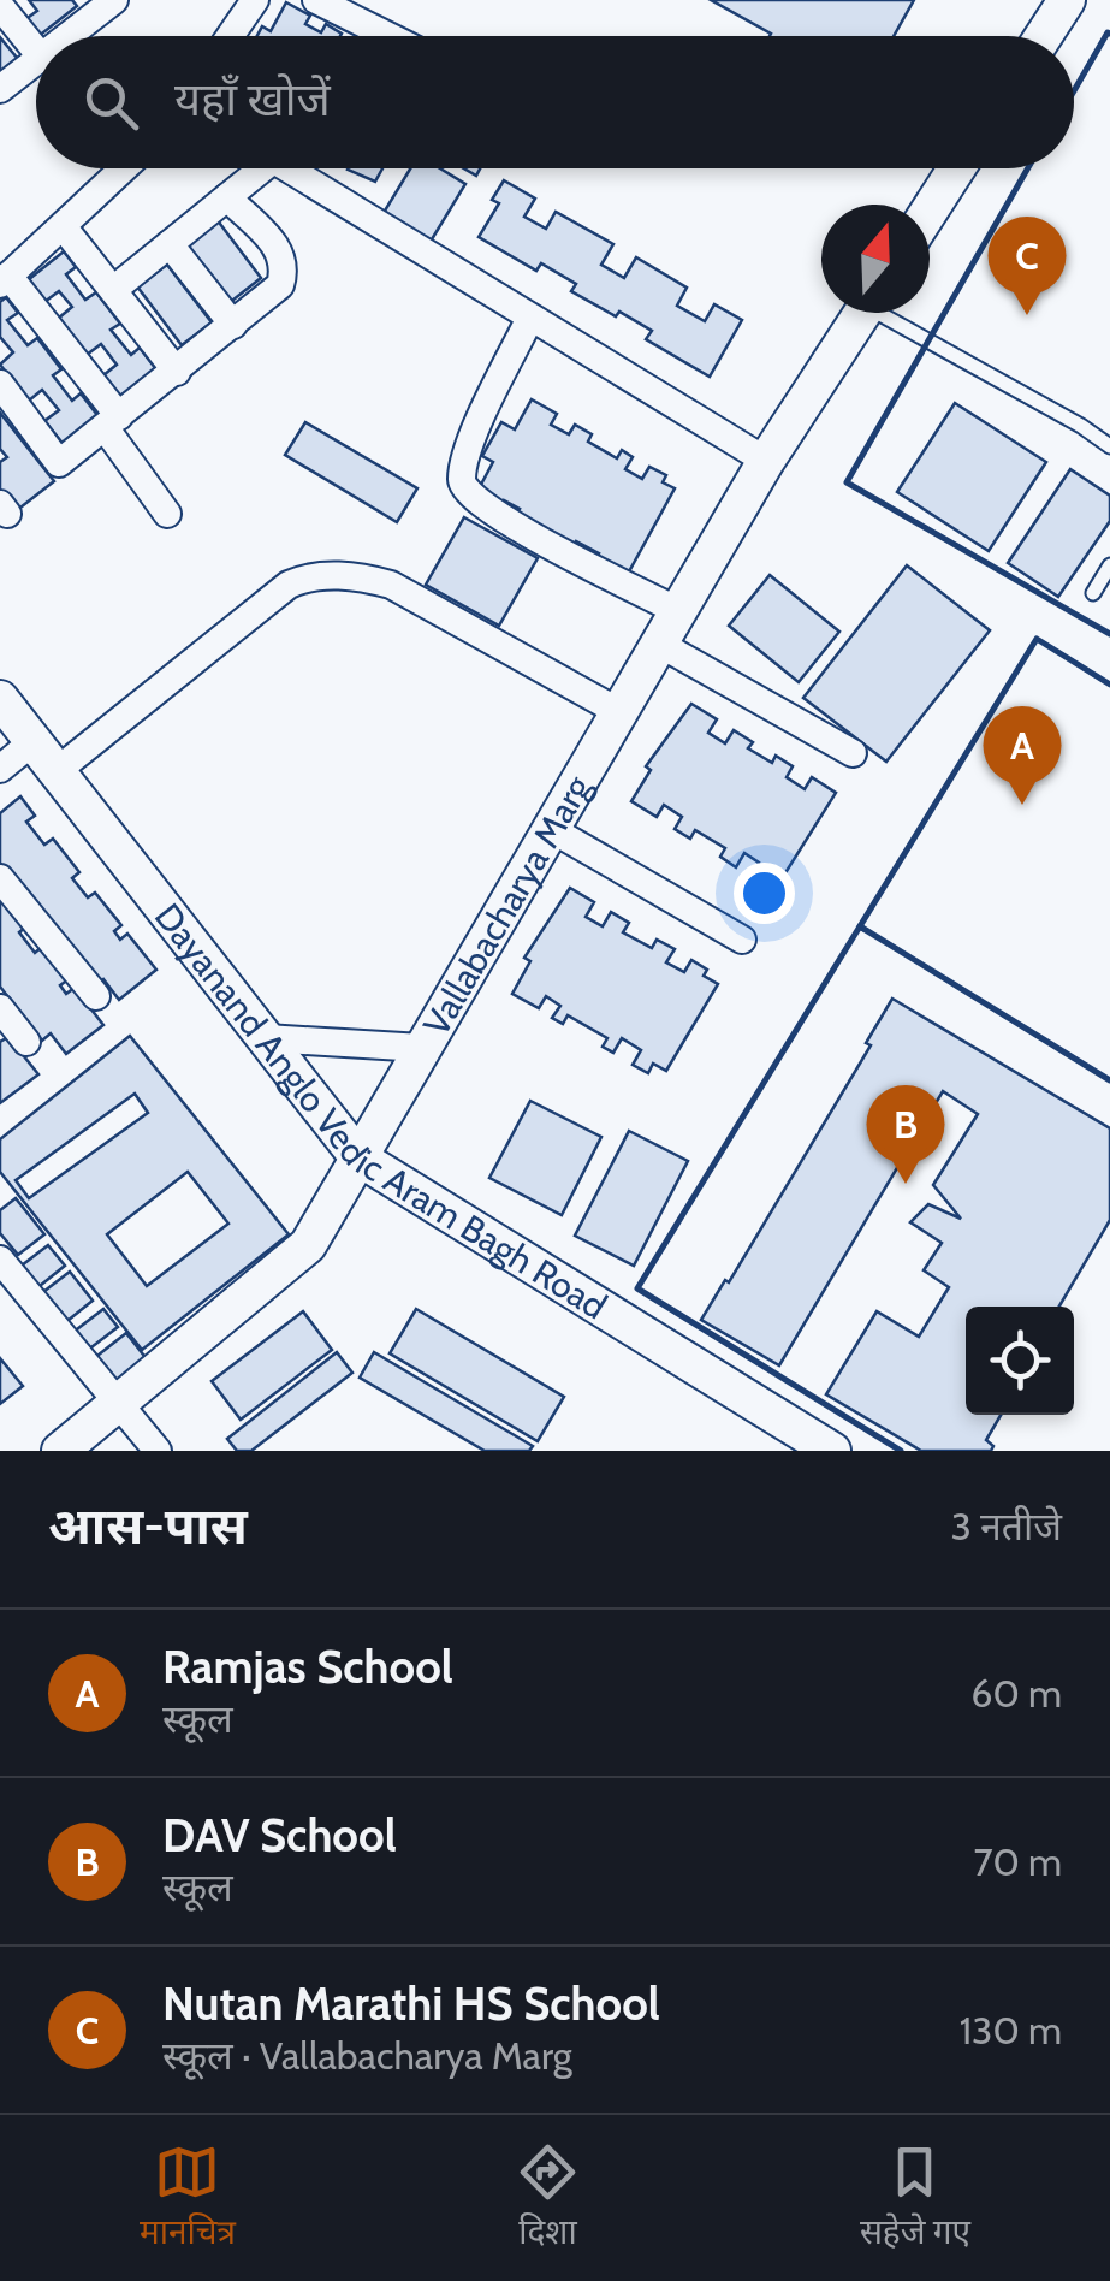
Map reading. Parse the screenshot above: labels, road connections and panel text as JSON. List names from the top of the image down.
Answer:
{
  "streets": {
    "street": ["Vallabacharya Marg", "Dayanand Anglo Vedic Aram Bagh Road"]
  },
  "crossings": [
    ["Vallabacharya Marg", "Dayanand Anglo Vedic Aram Bagh Road"]
  ],
  "north": "top",
  "page": {
    "search": "यहाँ खोजें",
    "pins": ["C", "A", "B"],
    "heading": ["आस-पास", "3 नतीजे"],
    "list": [
      {
        "mark": "A",
        "name": "Ramjas School",
        "note": "स्कूल",
        "value": "60 m"
      },
      {
        "mark": "B",
        "name": "DAV School",
        "note": "स्कूल",
        "value": "70 m"
      },
      {
        "mark": "C",
        "name": "Nutan Marathi HS School",
        "note": "स्कूल · Vallabacharya Marg",
        "value": "130 m"
      }
    ],
    "nav": ["मानचित्र", "दिशा", "सहेजे गए"]
  }
}
